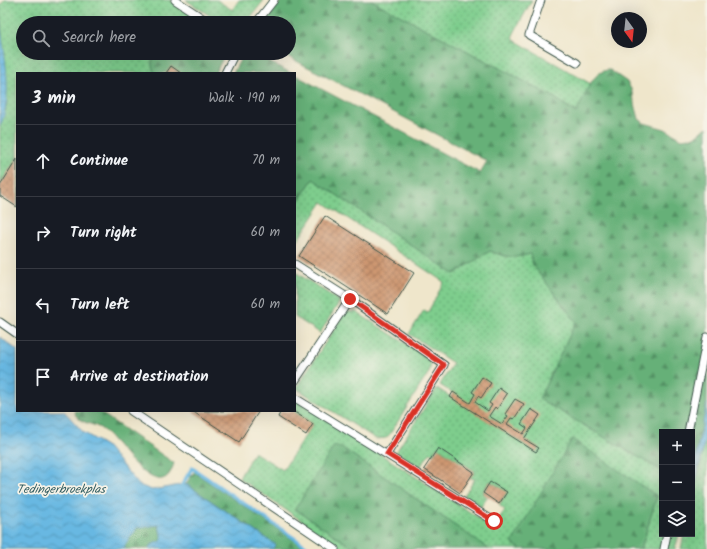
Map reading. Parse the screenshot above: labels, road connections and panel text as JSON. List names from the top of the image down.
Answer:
{
  "water": ["Tedingerbroekplas"],
  "north": "bottom",
  "page": {
    "search": "Search here",
    "heading": ["3 min", "Walk · 190 m"],
    "list": [
      ["Continue", "70 m"],
      ["Turn right", "60 m"],
      ["Turn left", "60 m"],
      "Arrive at destination"
    ],
    "map_buttons": ["+", "−"]
  }
}
